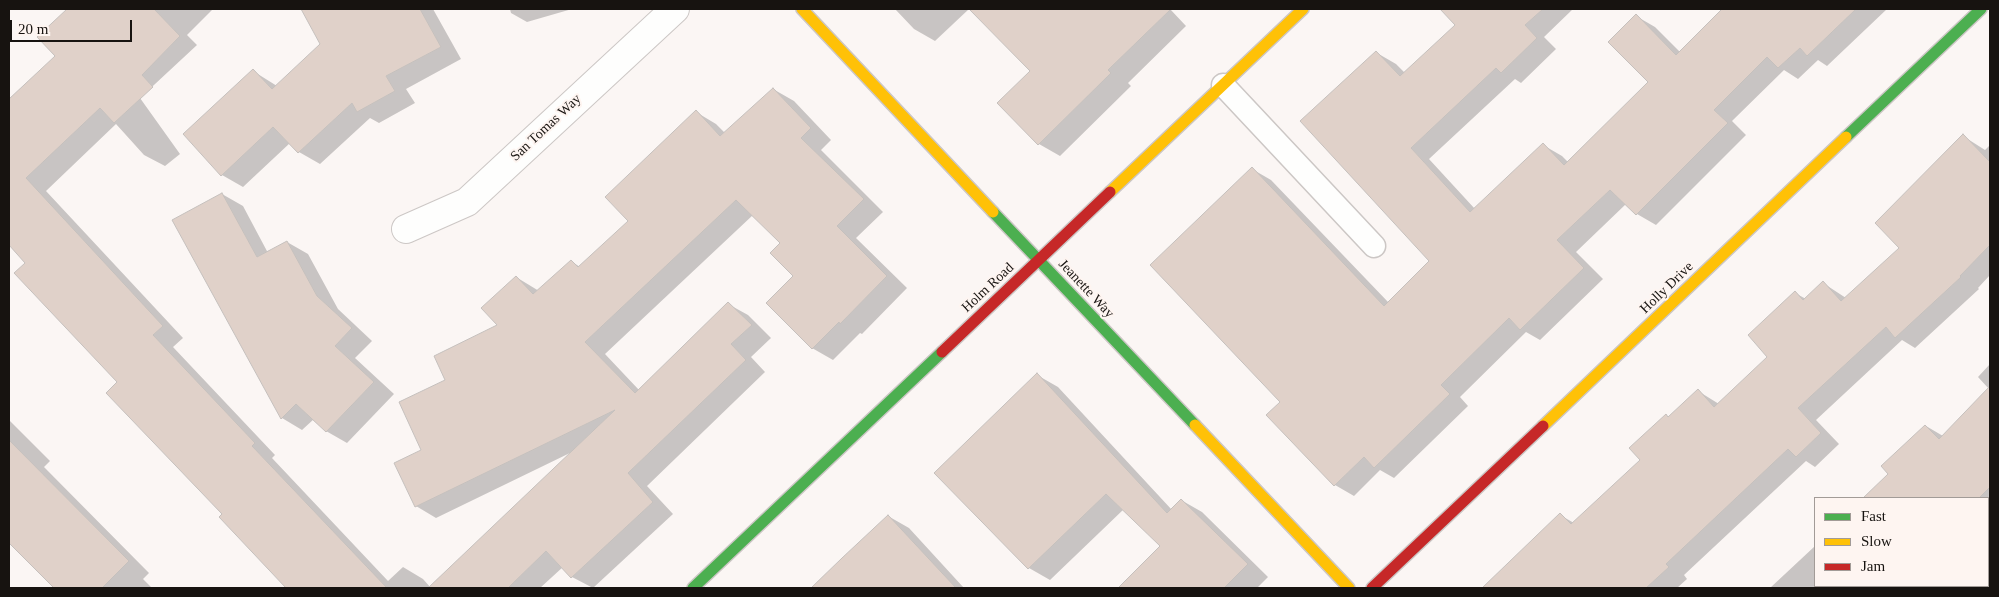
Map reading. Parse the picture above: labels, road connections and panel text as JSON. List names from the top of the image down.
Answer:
{
  "streets": {
    "street": [
      "San Tomas Way",
      "Holm Road",
      "Holly Drive",
      "Jeanette Way"
    ]
  },
  "crossings": [
    ["Holm Road", "Jeanette Way"]
  ],
  "legend": ["Fast", "Slow", "Jam"],
  "scale_bar": "20 m"
}
